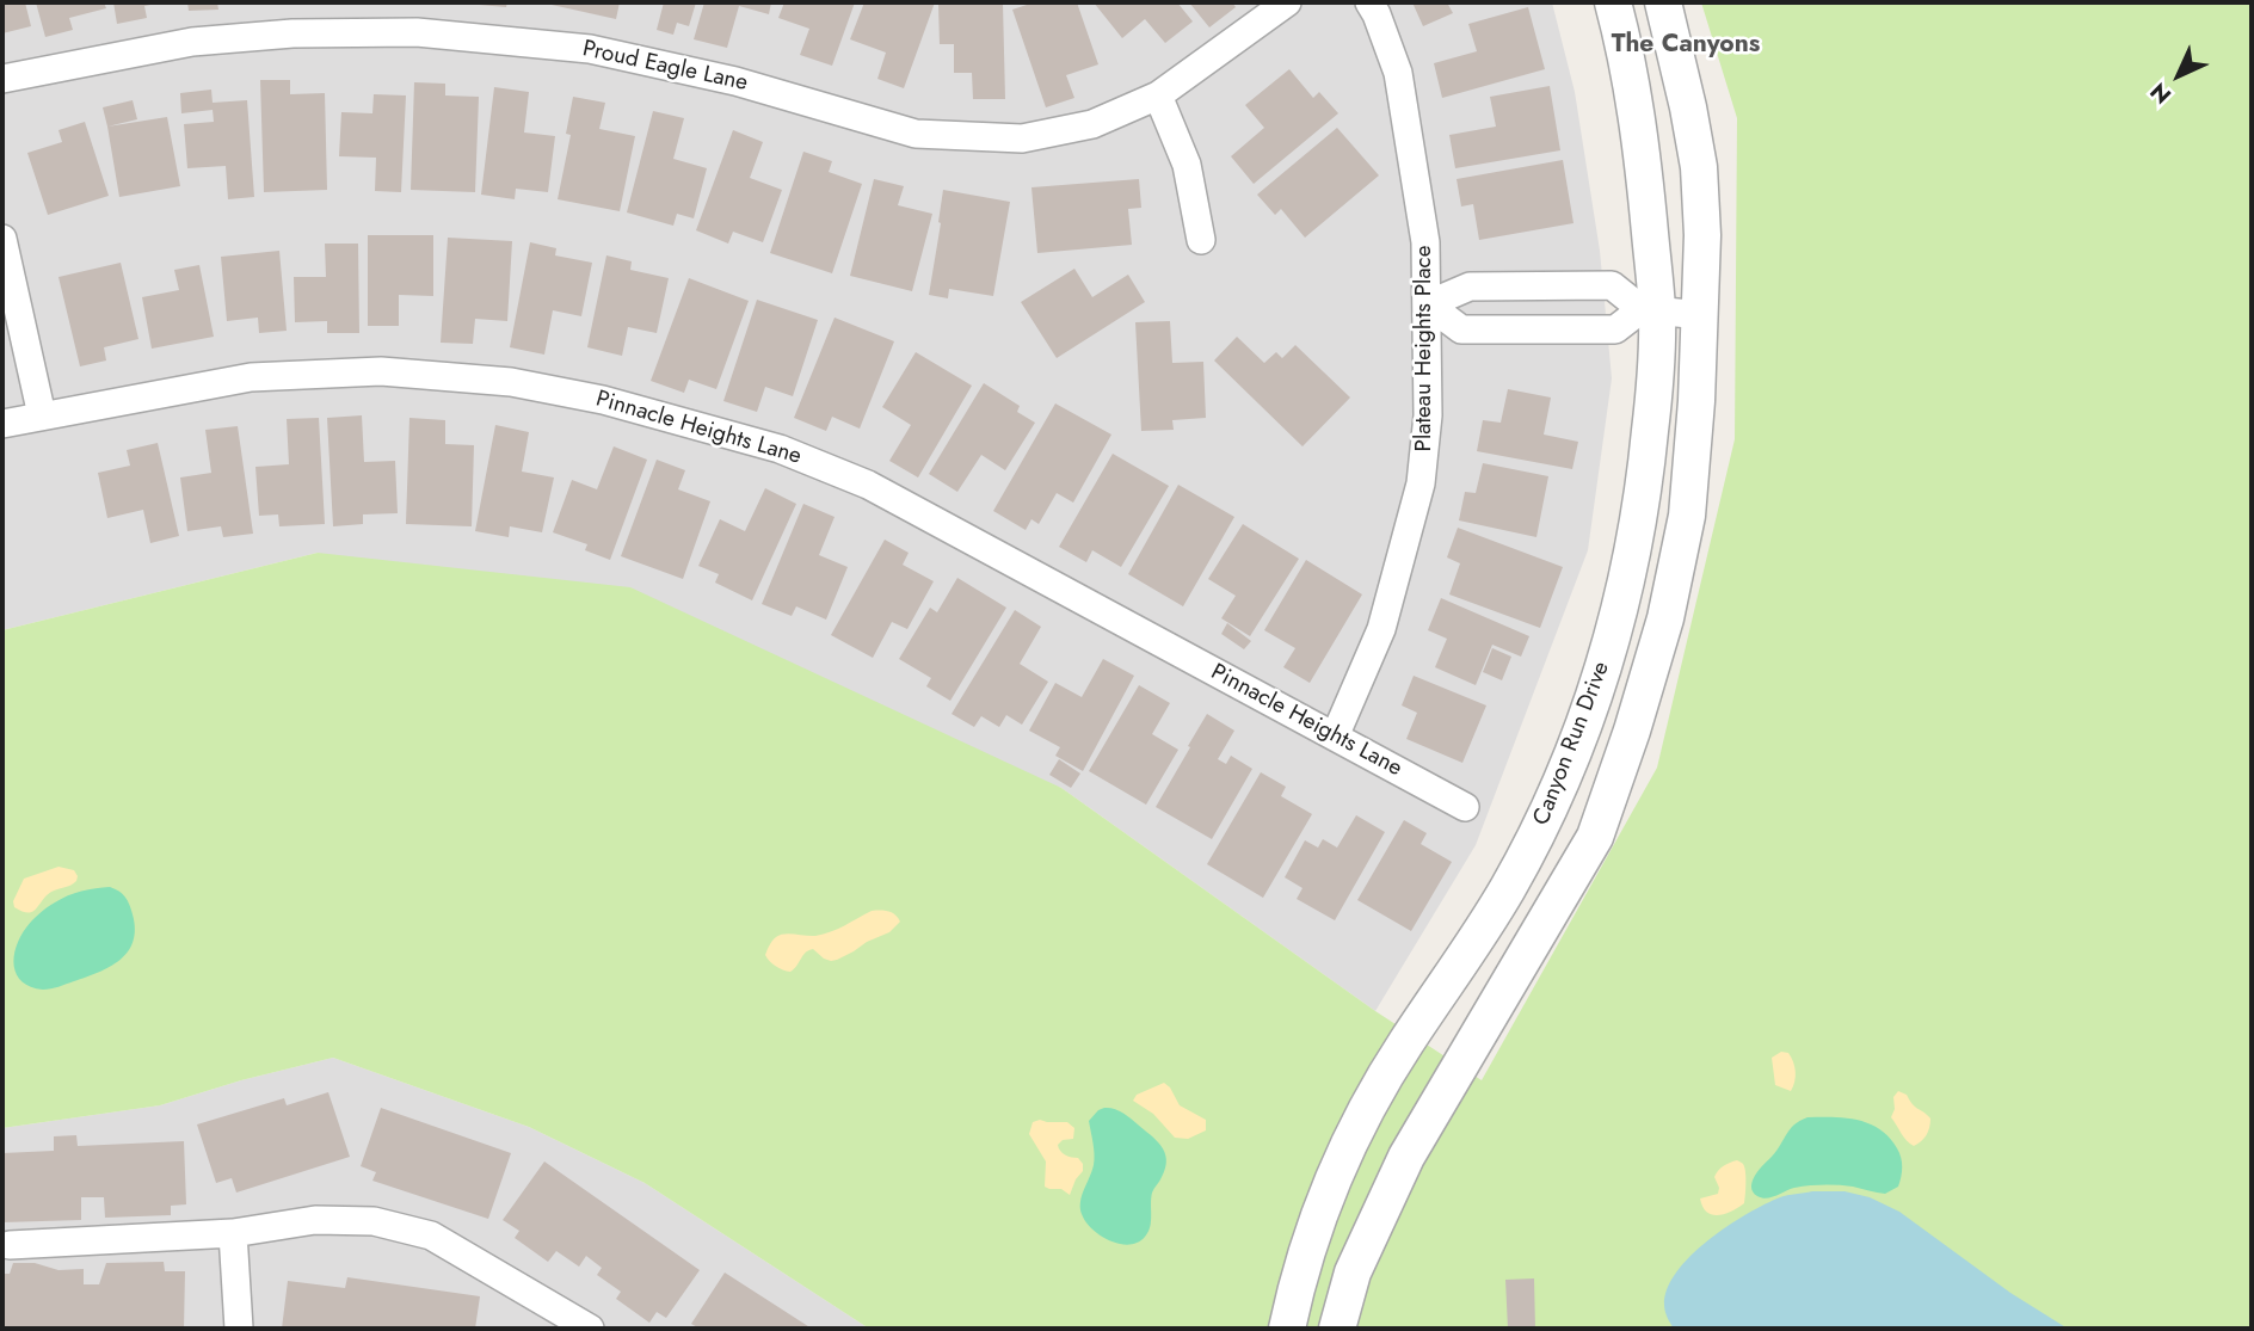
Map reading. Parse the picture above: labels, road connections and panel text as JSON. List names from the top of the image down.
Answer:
{
  "streets": {
    "street": [
      "Proud Eagle Lane",
      "Plateau Heights Place",
      "Pinnacle Heights Lane",
      "Canyon Run Drive"
    ]
  },
  "crossings": [
    ["Plateau Heights Place", "Pinnacle Heights Lane"]
  ],
  "districts": ["The Canyons"],
  "north": "bottom left"
}
